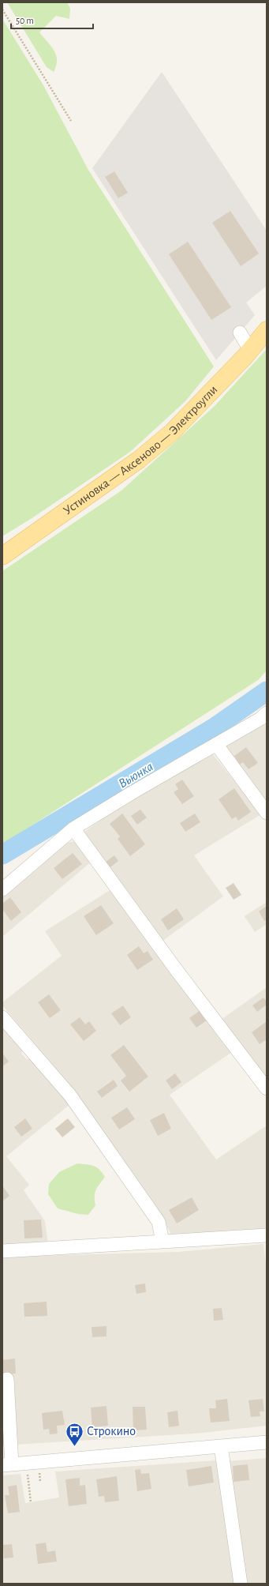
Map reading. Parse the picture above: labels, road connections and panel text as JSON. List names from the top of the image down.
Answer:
{
  "streets": {
    "main road": ["Устиновка — Аксеново — Электроугли"]
  },
  "water": ["Вьюнка"],
  "places": {
    "bus stop": ["Строкино"]
  },
  "scale_bar": "50 m"
}
